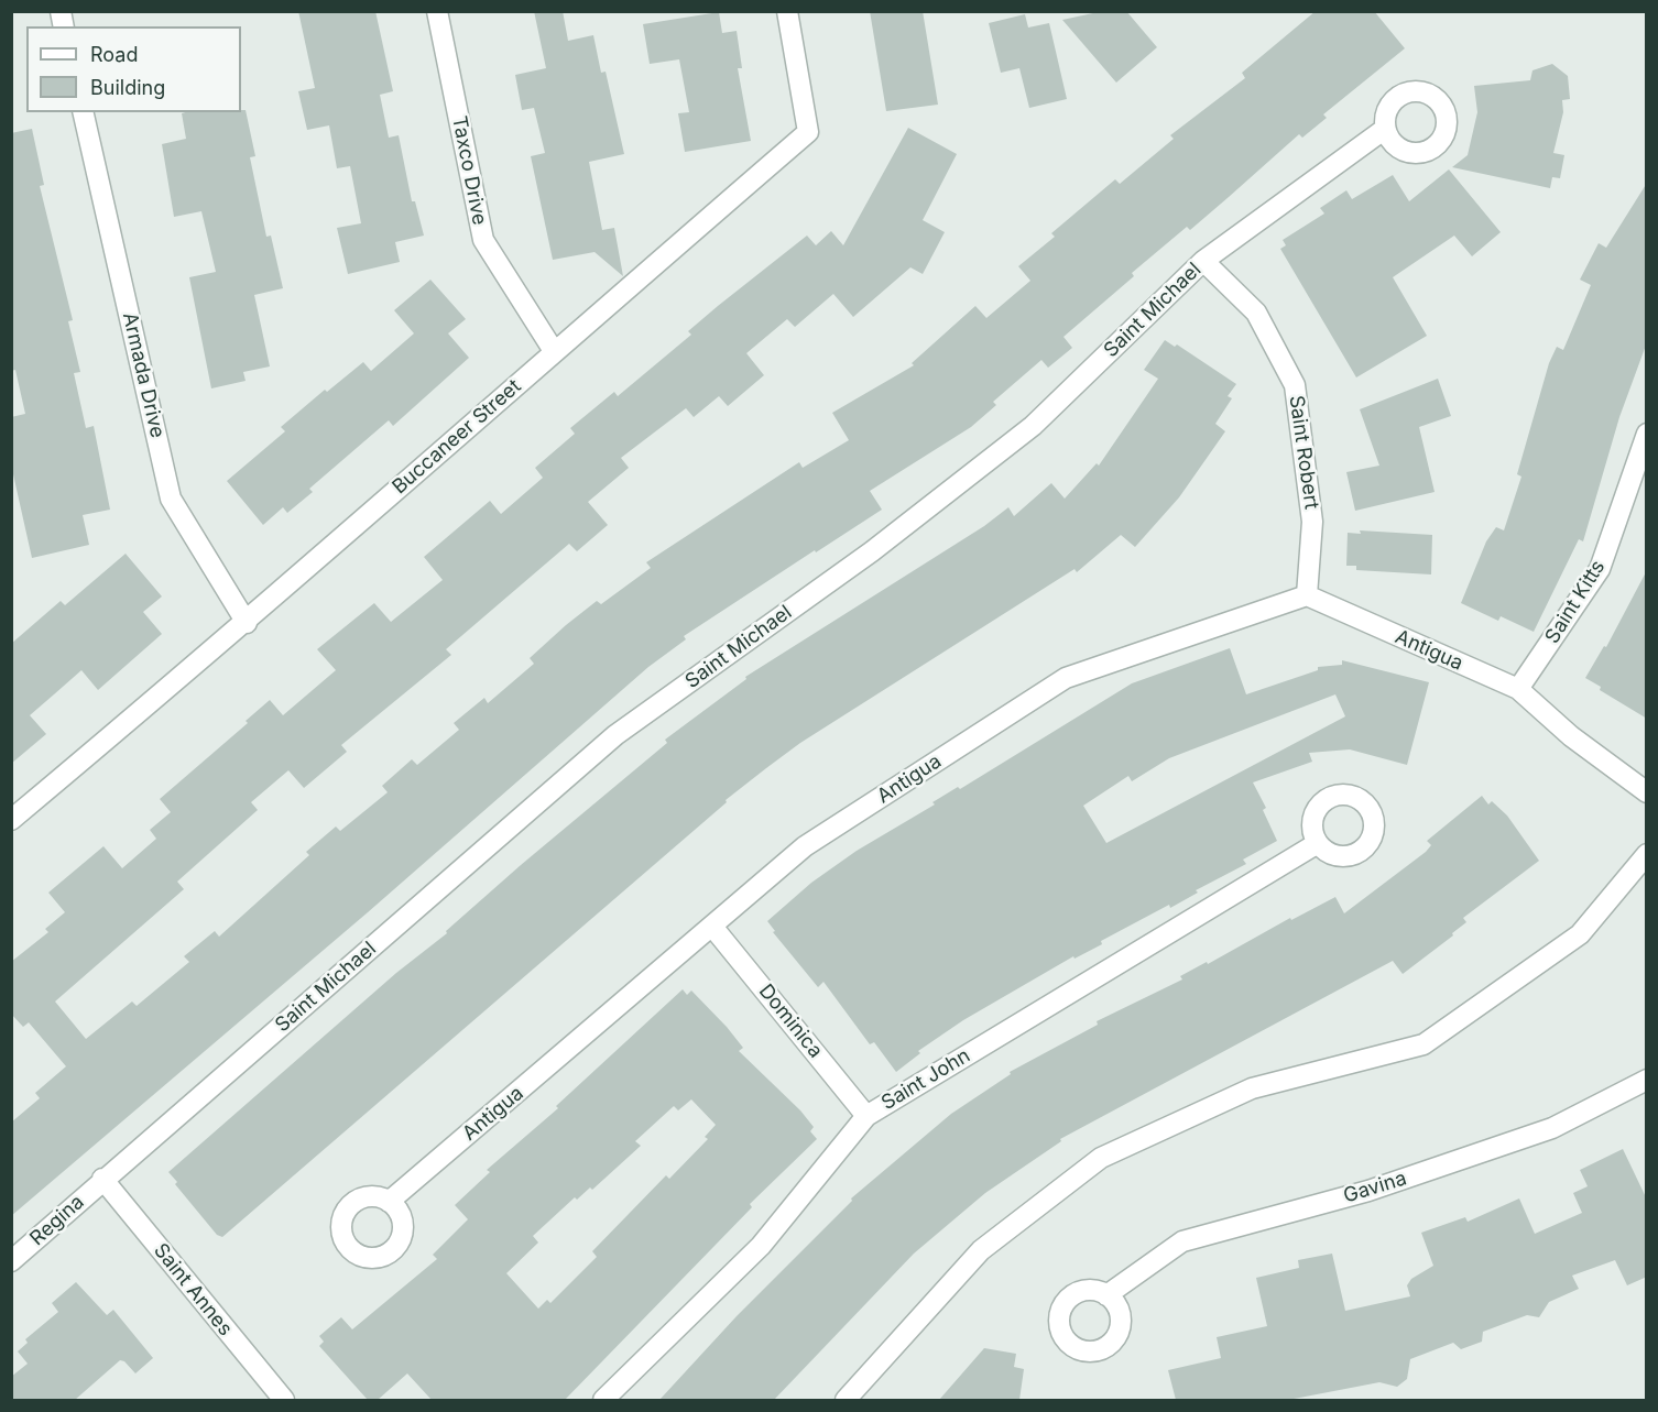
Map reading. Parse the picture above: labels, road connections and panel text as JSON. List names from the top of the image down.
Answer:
{
  "streets": {
    "street": [
      "Taxco Drive",
      "Saint Michael",
      "Armada Drive",
      "Buccaneer Street",
      "Saint Robert",
      "Saint Kitts",
      "Antigua",
      "Dominica",
      "Saint John",
      "Gavina",
      "Regina",
      "Saint Annes"
    ]
  },
  "crossings": [
    ["Taxco Drive", "Buccaneer Street"],
    ["Saint Michael", "Saint Robert"],
    ["Saint Michael", "Regina"],
    ["Saint Michael", "Saint Annes"],
    ["Armada Drive", "Buccaneer Street"],
    ["Saint Robert", "Antigua"],
    ["Saint Kitts", "Antigua"],
    ["Antigua", "Dominica"],
    ["Dominica", "Saint John"],
    ["Regina", "Saint Annes"]
  ],
  "legend": ["Road", "Building"]
}
